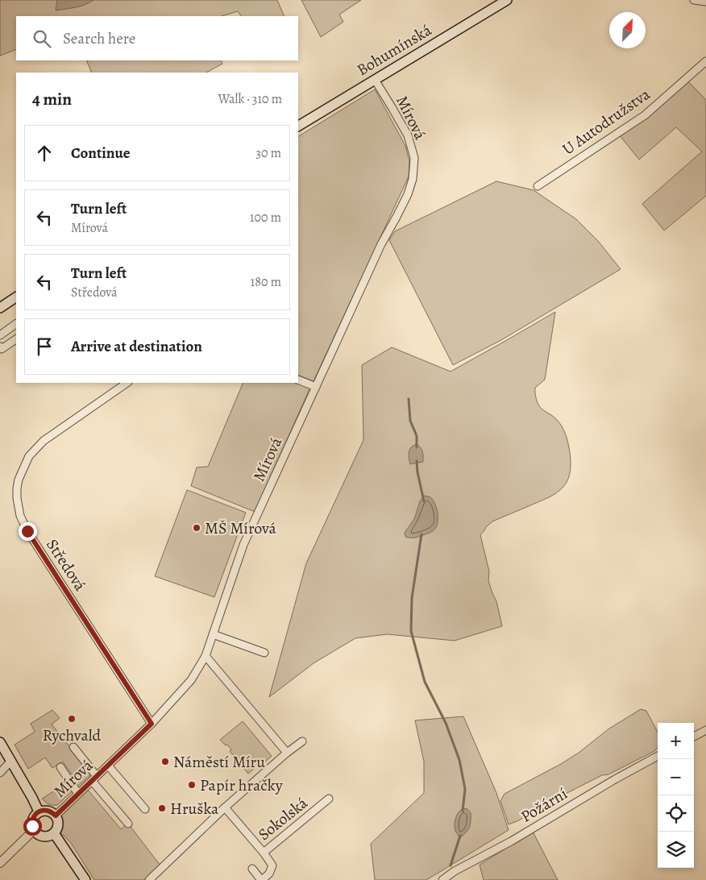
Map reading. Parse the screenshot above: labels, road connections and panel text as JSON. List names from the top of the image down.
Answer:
{
  "streets": {
    "main road": ["Bohumínská"],
    "street": [
      "Mírová",
      "U Autodružstva",
      "Středová",
      "Požární",
      "Sokolská"
    ]
  },
  "crossings": [
    ["Bohumínská", "Mírová"],
    ["Mírová", "Středová"]
  ],
  "places": [
    "MŠ Mírová",
    "Rychvald",
    "Náměstí Míru",
    "Papír hračky",
    "Hruška"
  ],
  "north": "top right",
  "page": {
    "search": "Search here",
    "heading": ["4 min", "Walk · 310 m"],
    "list": [
      ["Continue", "30 m"],
      ["Turn left", "Mírová", "100 m"],
      ["Turn left", "Středová", "180 m"],
      "Arrive at destination"
    ],
    "map_buttons": ["+", "−"]
  }
}
